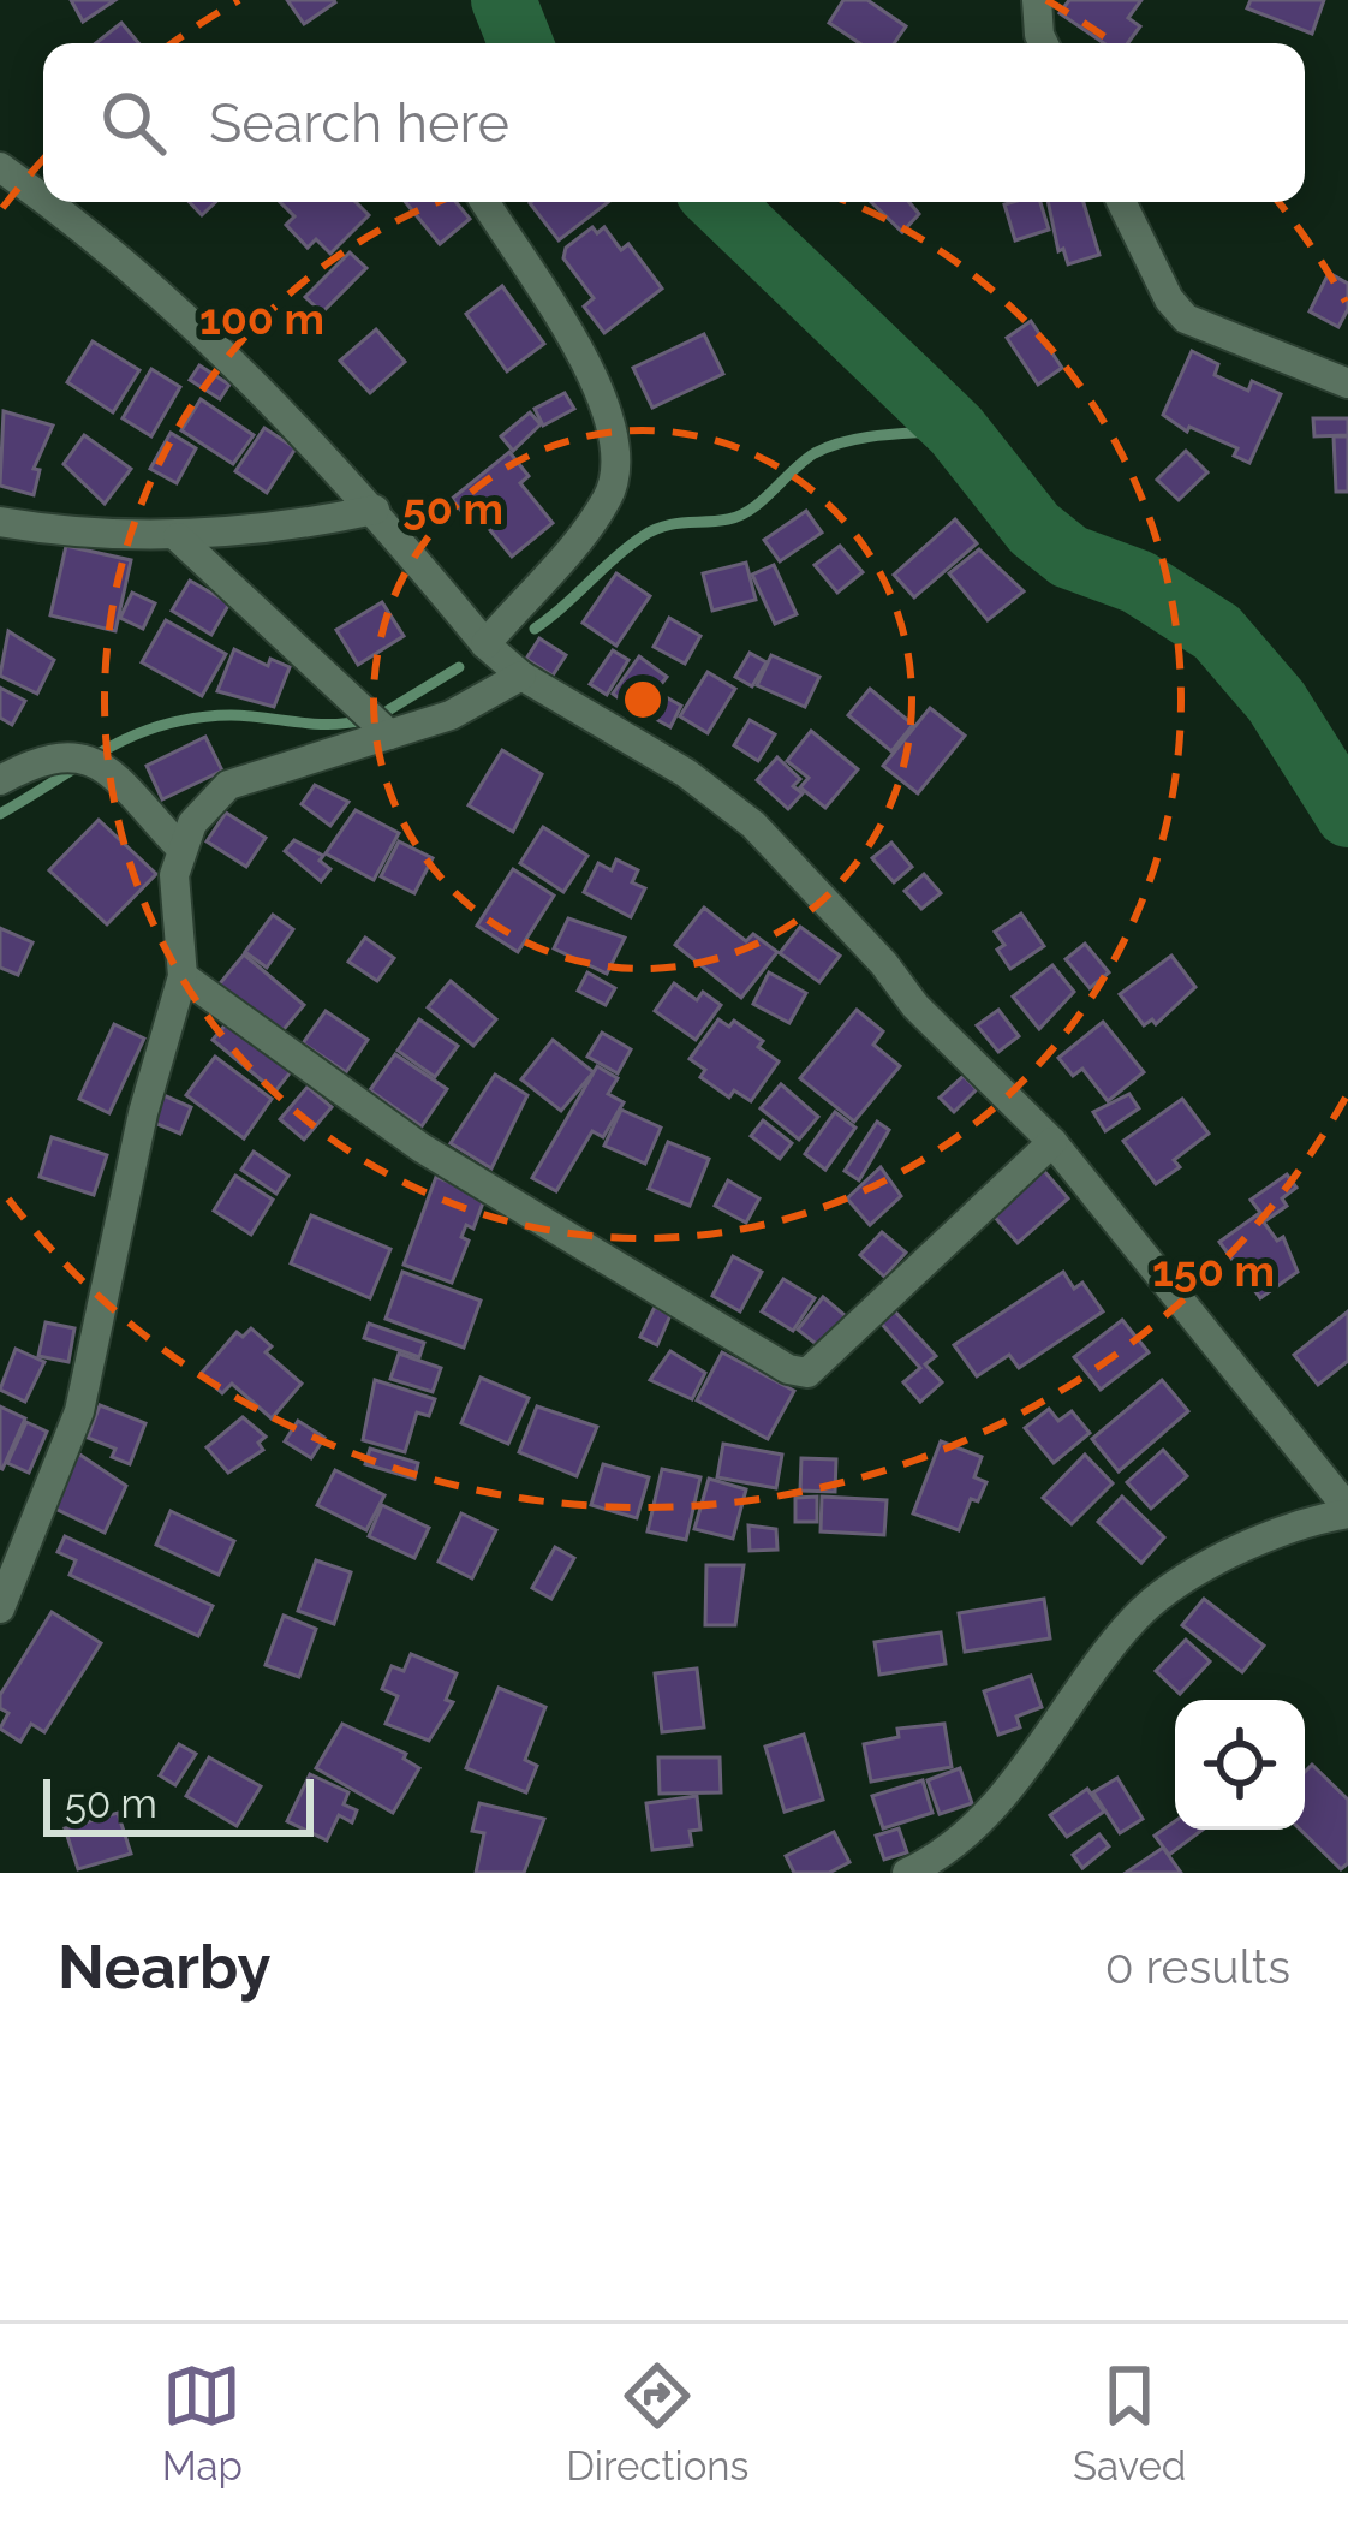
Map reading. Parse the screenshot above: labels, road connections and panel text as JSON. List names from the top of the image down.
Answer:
{
  "scale_bar": "50 m",
  "page": {
    "search": "Search here",
    "scale": "50 m",
    "heading": ["Nearby", "0 results"],
    "nav": ["Map", "Directions", "Saved"]
  },
  "rings": ["100 m", "50 m", "150 m"]
}
